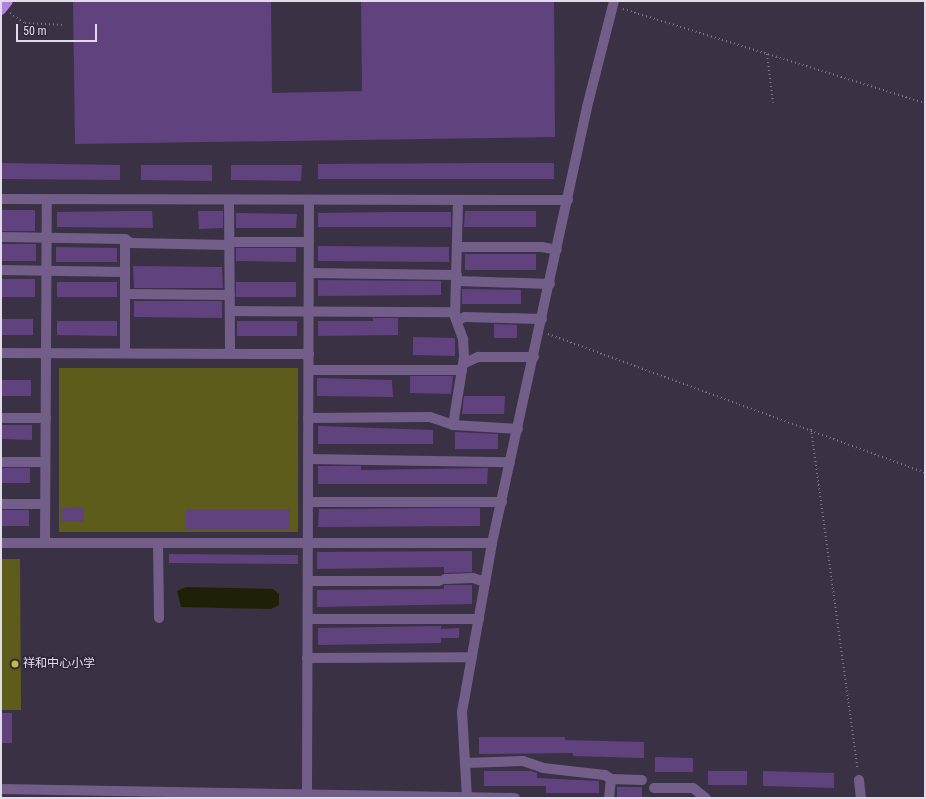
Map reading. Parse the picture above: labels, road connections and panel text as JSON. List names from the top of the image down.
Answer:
{
  "places": ["祥和中心小学"],
  "scale_bar": "50 m"
}
